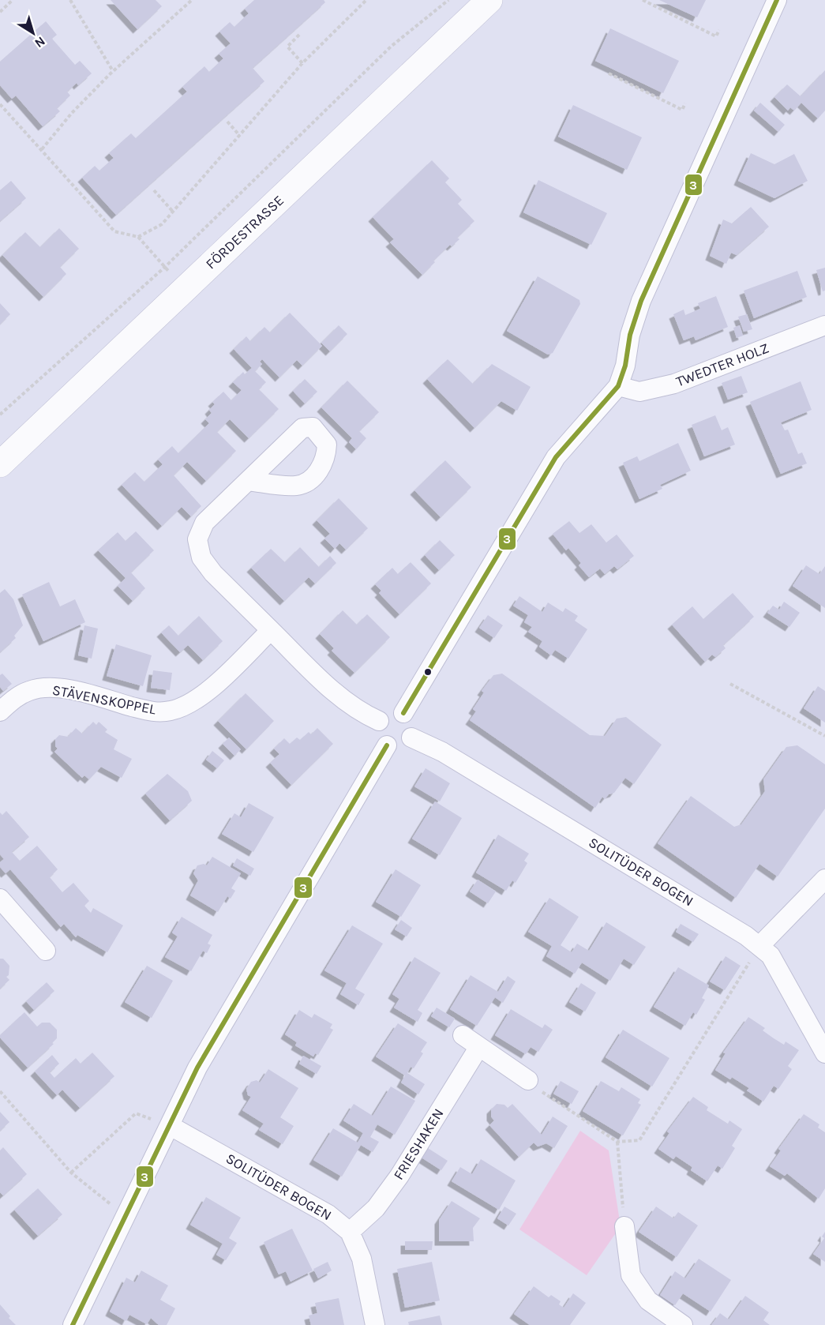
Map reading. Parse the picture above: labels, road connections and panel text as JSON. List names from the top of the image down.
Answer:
{
  "streets": {
    "main road": ["FÖRDESTRASSE"],
    "street": [
      "TWEDTER HOLZ",
      "STÄVENSKOPPEL",
      "SOLITÜDER BOGEN",
      "FRIESHAKEN"
    ]
  },
  "crossings": [
    ["SOLITÜDER BOGEN", "FRIESHAKEN"]
  ],
  "lines": ["transit line 3"],
  "north": "bottom right"
}
